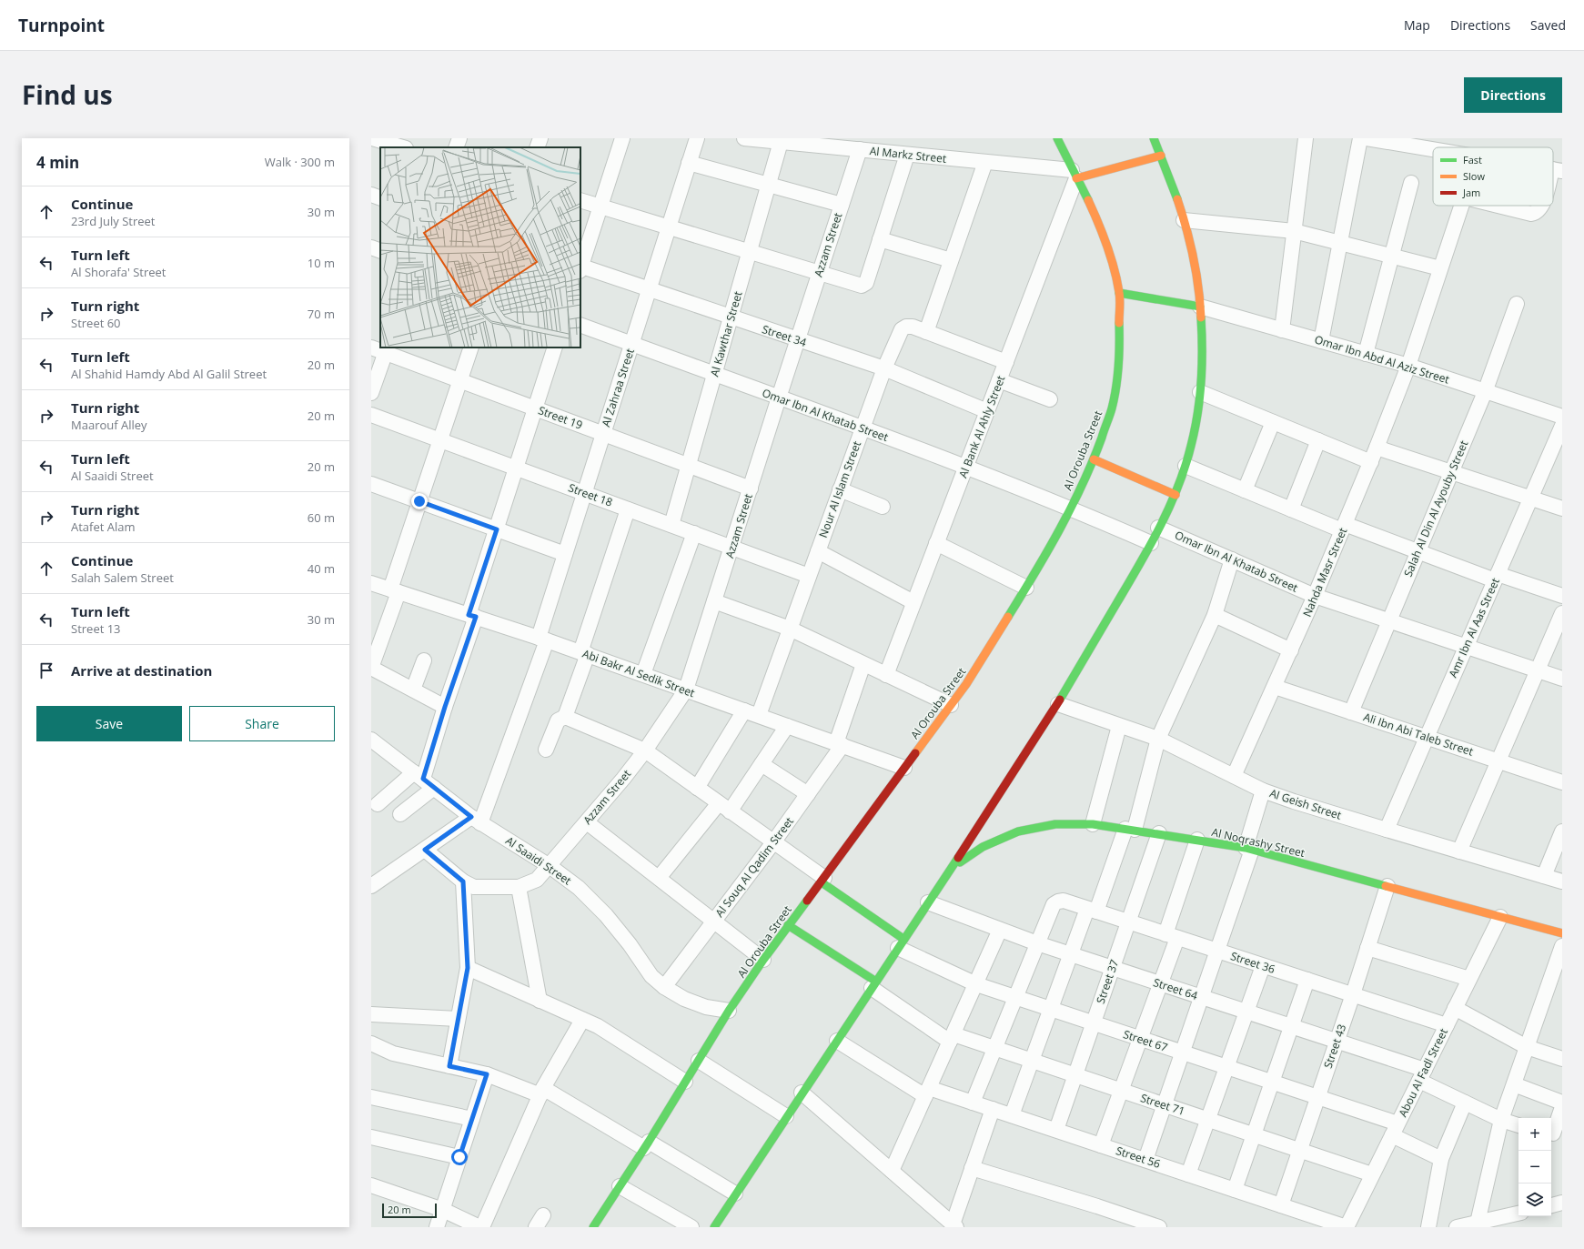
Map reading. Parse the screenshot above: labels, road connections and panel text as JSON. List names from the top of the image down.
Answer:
{
  "streets": {
    "street": [
      "Al Markz Street",
      "Azzam Street",
      "Al Kawthar Street",
      "Street 34",
      "Omar Ibn Abd Al Aziz Street",
      "Al Zahraa Street",
      "Omar Ibn Al Khatab Street",
      "Street 19",
      "Al Bank Al Ahly Street",
      "Al Orouba Street",
      "Nour Al Islam Street",
      "Street 18",
      "Salah Al Din Al Ayouby Street",
      "Nahda Masr Street",
      "Amr Ibn Al Aas Street",
      "Abi Bakr Al Sedik Street",
      "Ali Ibn Abi Taleb Street",
      "Al Geish Street",
      "Al Noqrashy Street",
      "Al Saaidi Street",
      "Al Souq Al Qadim Street",
      "Street 36",
      "Street 37",
      "Street 64",
      "Street 67",
      "Street 43",
      "Abou Al Fadl Street",
      "Street 71",
      "Street 56"
    ]
  },
  "crossings": [
    ["Al Markz Street", "Azzam Street"],
    ["Al Markz Street", "Al Kawthar Street"],
    ["Al Markz Street", "Al Bank Al Ahly Street"],
    ["Al Markz Street", "Al Orouba Street"],
    ["Azzam Street", "Street 34"],
    ["Azzam Street", "Omar Ibn Al Khatab Street"],
    ["Azzam Street", "Street 19"],
    ["Azzam Street", "Street 18"],
    ["Azzam Street", "Abi Bakr Al Sedik Street"],
    ["Azzam Street", "Al Saaidi Street"],
    ["Al Kawthar Street", "Street 34"],
    ["Al Kawthar Street", "Omar Ibn Al Khatab Street"],
    ["Al Kawthar Street", "Street 19"],
    ["Al Kawthar Street", "Street 18"],
    ["Street 34", "Al Zahraa Street"],
    ["Street 34", "Al Bank Al Ahly Street"],
    ["Street 34", "Nour Al Islam Street"],
    ["Omar Ibn Abd Al Aziz Street", "Salah Al Din Al Ayouby Street"],
    ["Omar Ibn Abd Al Aziz Street", "Nahda Masr Street"],
    ["Al Zahraa Street", "Omar Ibn Al Khatab Street"],
    ["Al Zahraa Street", "Street 19"],
    ["Al Zahraa Street", "Street 18"],
    ["Al Zahraa Street", "Abi Bakr Al Sedik Street"],
    ["Al Zahraa Street", "Al Saaidi Street"],
    ["Omar Ibn Al Khatab Street", "Al Bank Al Ahly Street"],
    ["Omar Ibn Al Khatab Street", "Al Orouba Street"],
    ["Omar Ibn Al Khatab Street", "Nour Al Islam Street"],
    ["Omar Ibn Al Khatab Street", "Salah Al Din Al Ayouby Street"],
    ["Omar Ibn Al Khatab Street", "Nahda Masr Street"],
    ["Omar Ibn Al Khatab Street", "Amr Ibn Al Aas Street"],
    ["Al Bank Al Ahly Street", "Al Orouba Street"],
    ["Al Bank Al Ahly Street", "Nour Al Islam Street"],
    ["Al Orouba Street", "Abi Bakr Al Sedik Street"],
    ["Al Orouba Street", "Al Saaidi Street"],
    ["Nour Al Islam Street", "Street 18"],
    ["Nour Al Islam Street", "Abi Bakr Al Sedik Street"],
    ["Salah Al Din Al Ayouby Street", "Ali Ibn Abi Taleb Street"],
    ["Nahda Masr Street", "Ali Ibn Abi Taleb Street"],
    ["Nahda Masr Street", "Al Geish Street"],
    ["Amr Ibn Al Aas Street", "Ali Ibn Abi Taleb Street"],
    ["Amr Ibn Al Aas Street", "Al Geish Street"],
    ["Abi Bakr Al Sedik Street", "Al Souq Al Qadim Street"],
    ["Al Noqrashy Street", "Street 37"],
    ["Al Noqrashy Street", "Street 43"],
    ["Al Noqrashy Street", "Abou Al Fadl Street"],
    ["Al Saaidi Street", "Al Souq Al Qadim Street"],
    ["Street 36", "Street 37"],
    ["Street 36", "Street 64"],
    ["Street 36", "Street 43"],
    ["Street 36", "Abou Al Fadl Street"],
    ["Street 37", "Street 64"],
    ["Street 37", "Street 67"],
    ["Street 37", "Street 71"],
    ["Street 37", "Street 56"],
    ["Street 64", "Street 43"],
    ["Street 64", "Abou Al Fadl Street"],
    ["Street 67", "Street 43"],
    ["Street 67", "Abou Al Fadl Street"],
    ["Street 43", "Street 71"],
    ["Street 43", "Street 56"],
    ["Abou Al Fadl Street", "Street 71"],
    ["Abou Al Fadl Street", "Street 56"]
  ],
  "legend": ["Fast", "Slow", "Jam"],
  "scale_bar": "20 m",
  "page": {
    "header": "Turnpoint",
    "nav": ["Map", "Directions", "Saved"],
    "title": "Find us",
    "buttons": [
      "Directions",
      ["Save", "Share"]
    ],
    "heading": ["4 min", "Walk · 300 m"],
    "list": [
      ["Continue", "23rd July Street", "30 m"],
      ["Turn left", "Al Shorafa' Street", "10 m"],
      ["Turn right", "Street 60", "70 m"],
      ["Turn left", "Al Shahid Hamdy Abd Al Galil Street", "20 m"],
      ["Turn right", "Maarouf Alley", "20 m"],
      ["Turn left", "Al Saaidi Street", "20 m"],
      ["Turn right", "Atafet Alam", "60 m"],
      ["Continue", "Salah Salem Street", "40 m"],
      ["Turn left", "Street 13", "30 m"],
      "Arrive at destination"
    ],
    "map_buttons": ["+", "−"],
    "scale": "20 m"
  }
}
